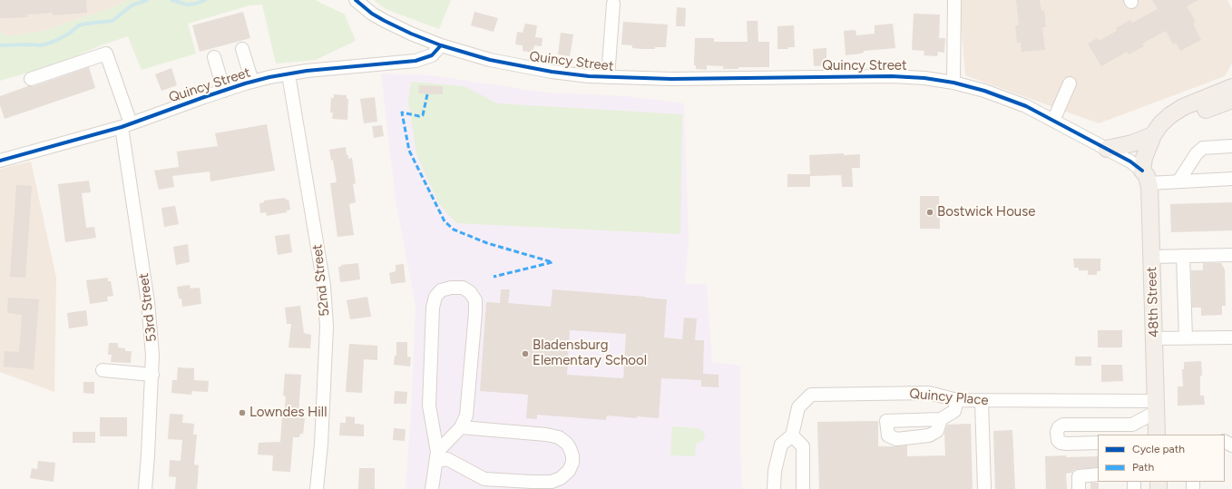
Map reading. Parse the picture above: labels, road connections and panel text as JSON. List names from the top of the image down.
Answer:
{
  "streets": {
    "main road": ["48th Street"],
    "street": [
      "Quincy Street",
      "52nd Street",
      "53rd Street",
      "Quincy Place"
    ]
  },
  "crossings": [
    ["Quincy Street", "52nd Street"],
    ["Quincy Street", "48th Street"],
    ["Quincy Street", "53rd Street"],
    ["48th Street", "Quincy Place"]
  ],
  "places": ["Bostwick House", "Bladensburg Elementary School", "Lowndes Hill"],
  "legend": ["Cycle path", "Path"]
}
